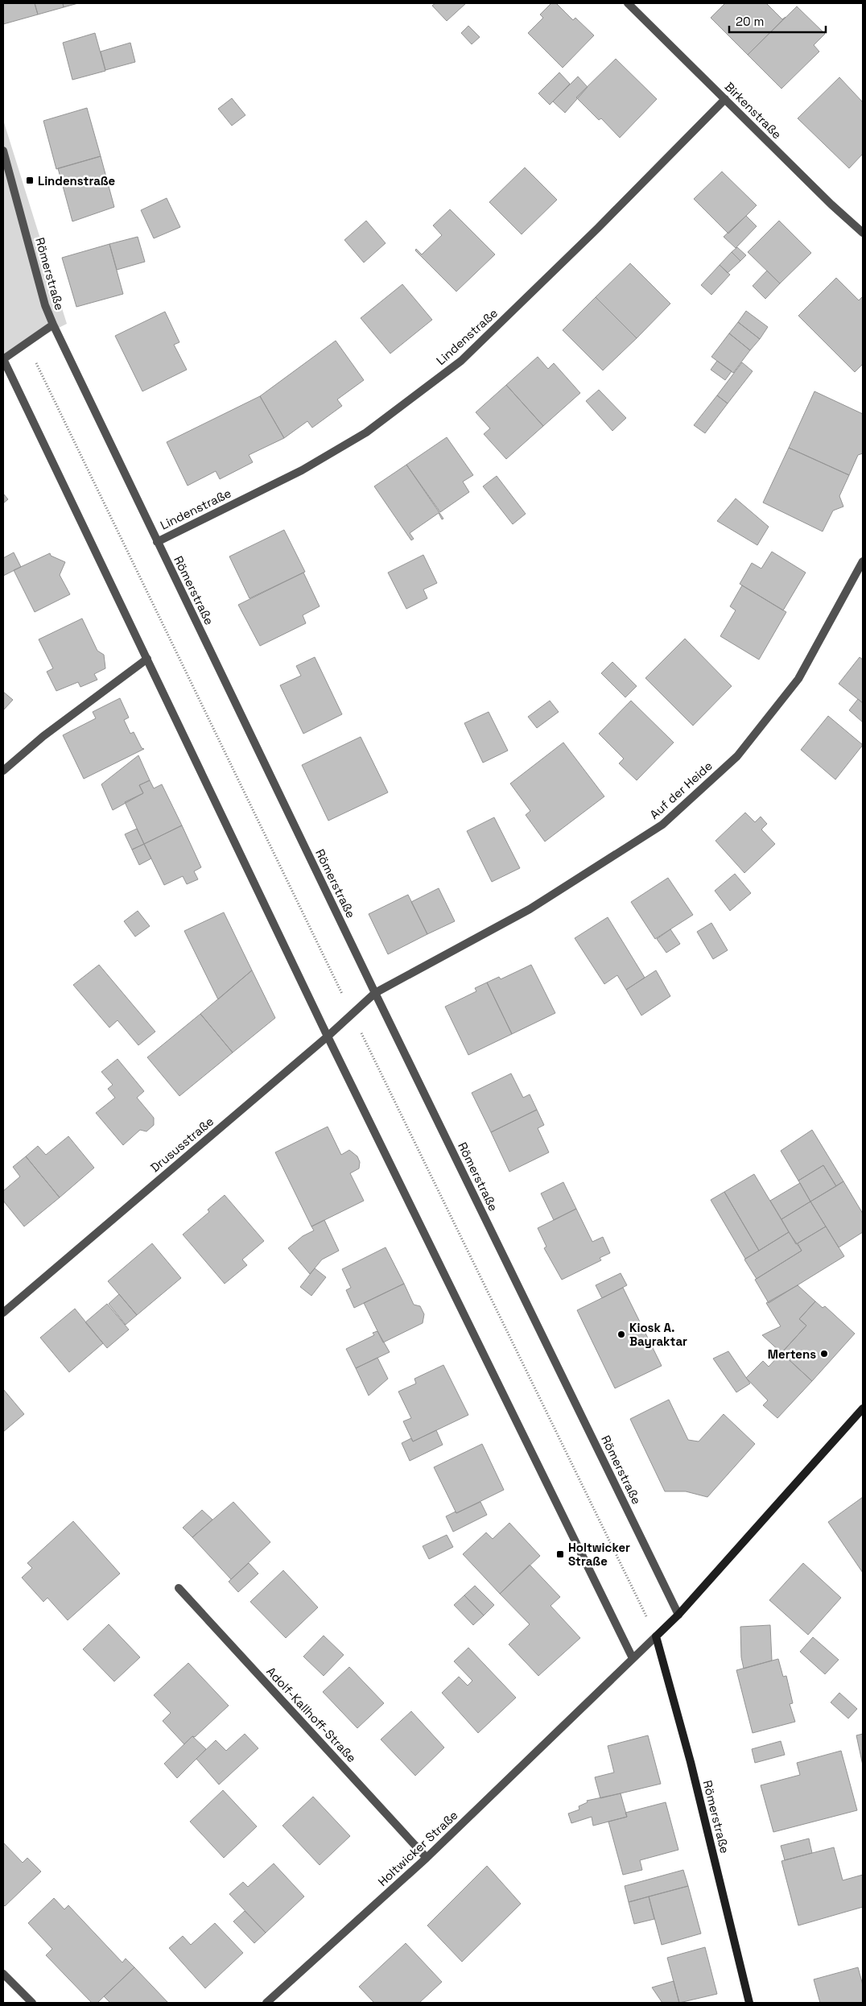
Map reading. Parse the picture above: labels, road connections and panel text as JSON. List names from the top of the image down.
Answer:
{
  "streets": {
    "street": [
      "Birkenstraße",
      "Römerstraße",
      "Lindenstraße",
      "Auf der Heide",
      "Drususstraße",
      "Adolf-Kallhoff-Straße",
      "Holtwicker Straße"
    ]
  },
  "crossings": [
    ["Birkenstraße", "Lindenstraße"],
    ["Römerstraße", "Lindenstraße"],
    ["Römerstraße", "Auf der Heide"],
    ["Römerstraße", "Drususstraße"],
    ["Römerstraße", "Holtwicker Straße"],
    ["Auf der Heide", "Drususstraße"],
    ["Adolf-Kallhoff-Straße", "Holtwicker Straße"]
  ],
  "places": {
    "transit": ["Lindenstraße", "Holtwicker Straße"],
    "other": ["Kiosk A. Bayraktar", "Mertens"]
  },
  "scale_bar": "20 m"
}
